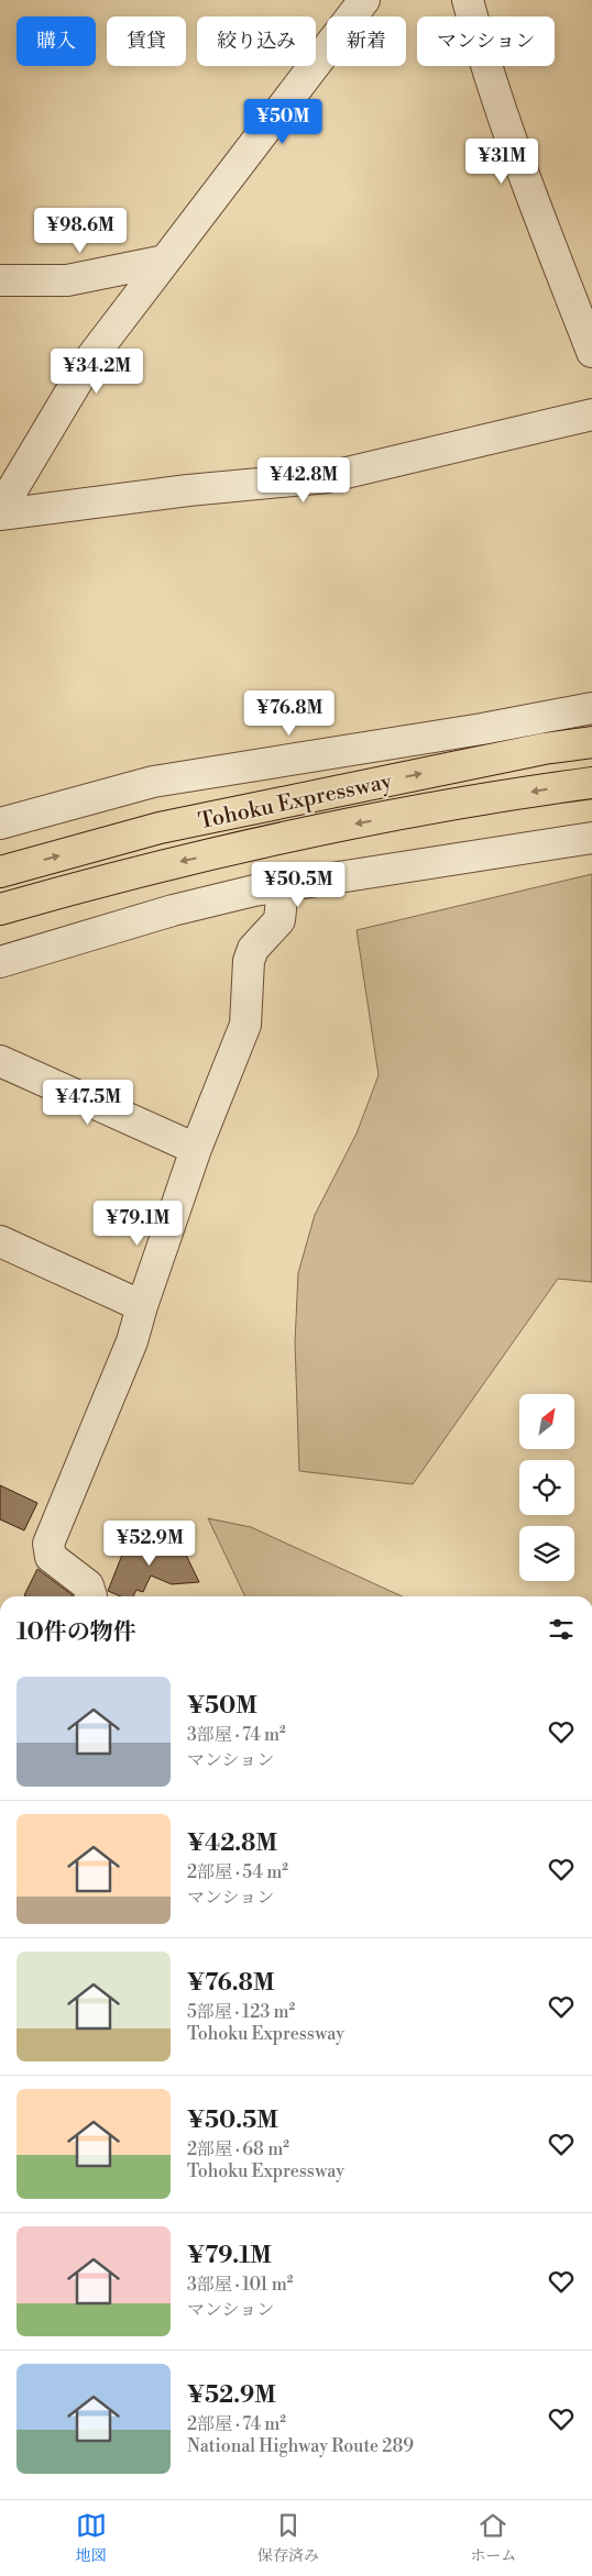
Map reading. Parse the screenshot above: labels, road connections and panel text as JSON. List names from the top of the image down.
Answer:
{
  "streets": {
    "highway": ["Tohoku Expressway"]
  },
  "north": "top right",
  "page": {
    "chip": [
      "購入",
      "賃貸",
      "絞り込み",
      "新着",
      "マンション"
    ],
    "price": [
      "¥50M",
      "¥31M",
      "¥98.6M",
      "¥34.2M",
      "¥42.8M",
      "¥76.8M",
      "¥50.5M",
      "¥47.5M",
      "¥79.1M",
      "¥52.9M"
    ],
    "heading": "10件の物件",
    "list": [
      {
        "name": "¥50M",
        "note": "3部屋 · 74 m² · マンション"
      },
      {
        "name": "¥42.8M",
        "note": "2部屋 · 54 m² · マンション"
      },
      {
        "name": "¥76.8M",
        "note": "5部屋 · 123 m² · Tohoku Expressway"
      },
      {
        "name": "¥50.5M",
        "note": "2部屋 · 68 m² · Tohoku Expressway"
      },
      {
        "name": "¥79.1M",
        "note": "3部屋 · 101 m² · マンション"
      },
      {
        "name": "¥52.9M",
        "note": "2部屋 · 74 m² · National Highway Route 289"
      }
    ],
    "tabs": ["地図", "保存済み", "ホーム"]
  }
}
